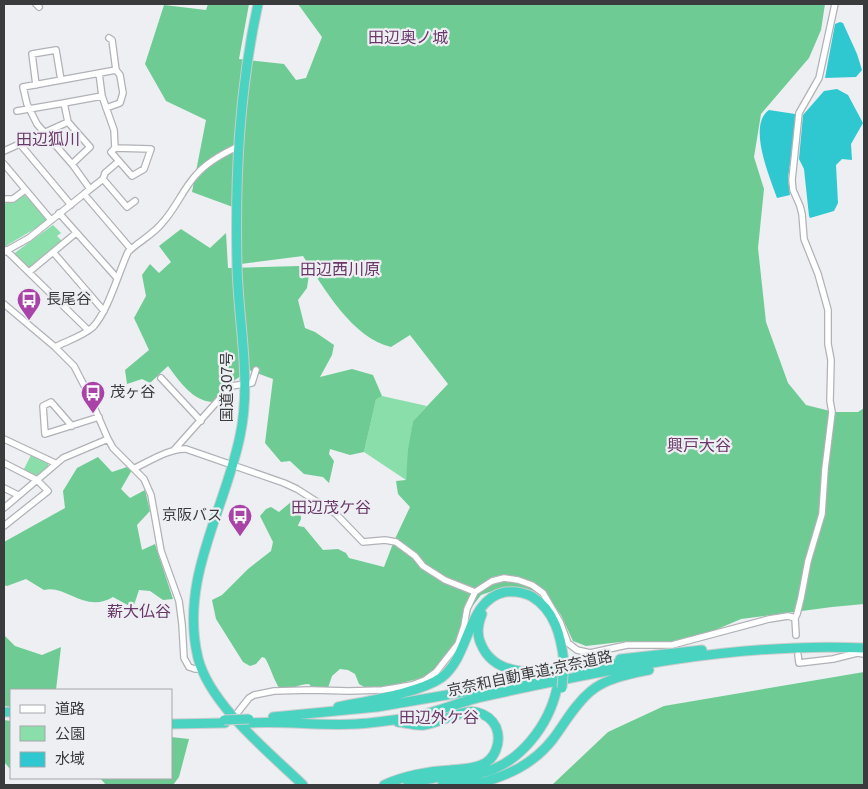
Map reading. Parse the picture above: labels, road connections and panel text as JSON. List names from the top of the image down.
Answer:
{
  "streets": {
    "highway": ["国道307号", "京奈和自動車道;京奈道路"]
  },
  "districts": [
    "田辺奥ノ城",
    "田辺狐川",
    "田辺西川原",
    "興戸大谷",
    "田辺茂ケ谷",
    "薪大仏谷",
    "田辺外ケ谷"
  ],
  "places": {
    "bus stop": ["長尾谷", "茂ヶ谷", "京阪バス"]
  },
  "legend": ["道路", "公園", "水域"]
}
